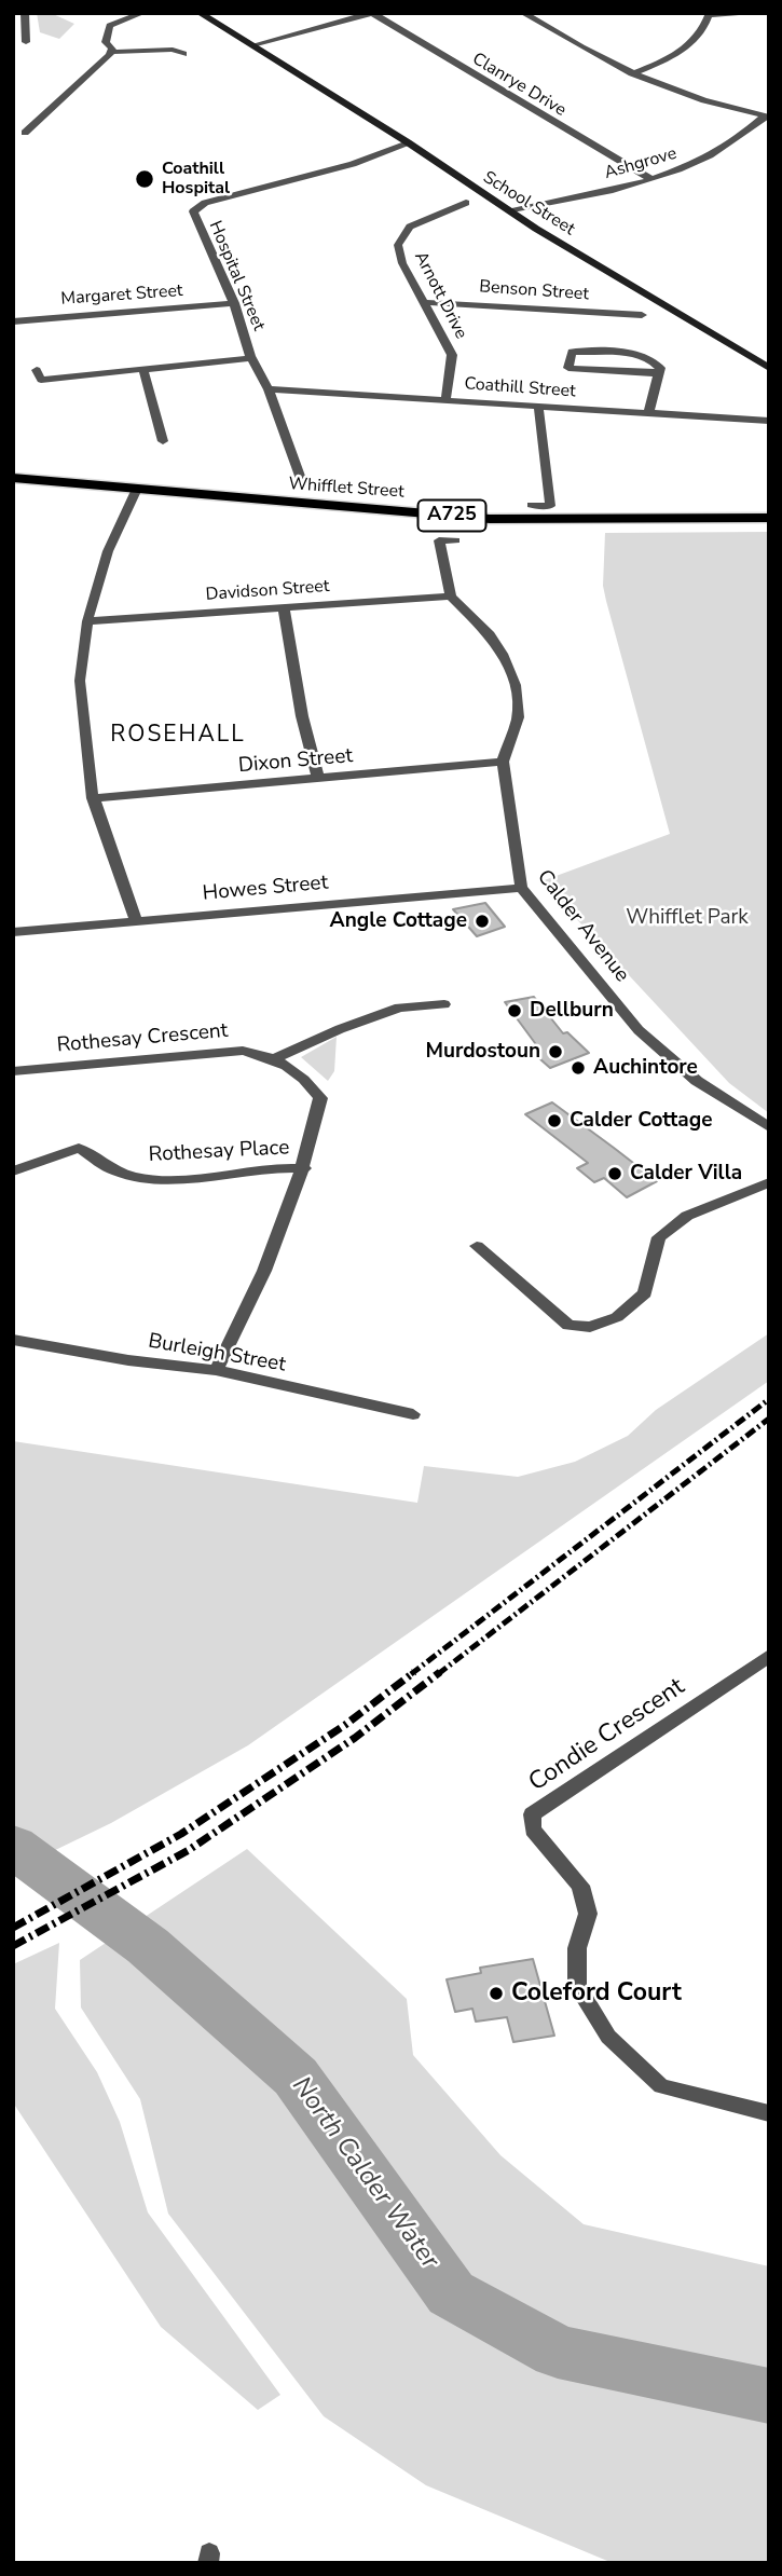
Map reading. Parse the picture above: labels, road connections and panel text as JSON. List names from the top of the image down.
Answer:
{
  "streets": {
    "main road": ["Whifflet Street", "A725"],
    "street": [
      "Clanrye Drive",
      "Ashgrove",
      "School Street",
      "Hospital Street",
      "Benson Street",
      "Margaret Street",
      "Arnott Drive",
      "Coathill Street",
      "Davidson Street",
      "Dixon Street",
      "Howes Street",
      "Calder Avenue",
      "Rothesay Crescent",
      "Rothesay Place",
      "Burleigh Street",
      "Condie Crescent"
    ]
  },
  "crossings": [
    ["Clanrye Drive", "Ashgrove"],
    ["Ashgrove", "School Street"],
    ["School Street", "Hospital Street"],
    ["Hospital Street", "Margaret Street"],
    ["Hospital Street", "Coathill Street"],
    ["Benson Street", "Arnott Drive"],
    ["Arnott Drive", "Coathill Street"],
    ["Davidson Street", "Calder Avenue"],
    ["Dixon Street", "Calder Avenue"],
    ["Howes Street", "Calder Avenue"],
    ["Rothesay Crescent", "Rothesay Place"],
    ["Rothesay Crescent", "Burleigh Street"]
  ],
  "districts": ["ROSEHALL"],
  "water": ["North Calder Water"],
  "parks": ["Whifflet Park"],
  "places": [
    "Coathill Hospital",
    "Angle Cottage",
    "Dellburn",
    "Murdostoun",
    "Auchintore",
    "Calder Cottage",
    "Calder Villa",
    "Coleford Court"
  ]
}
